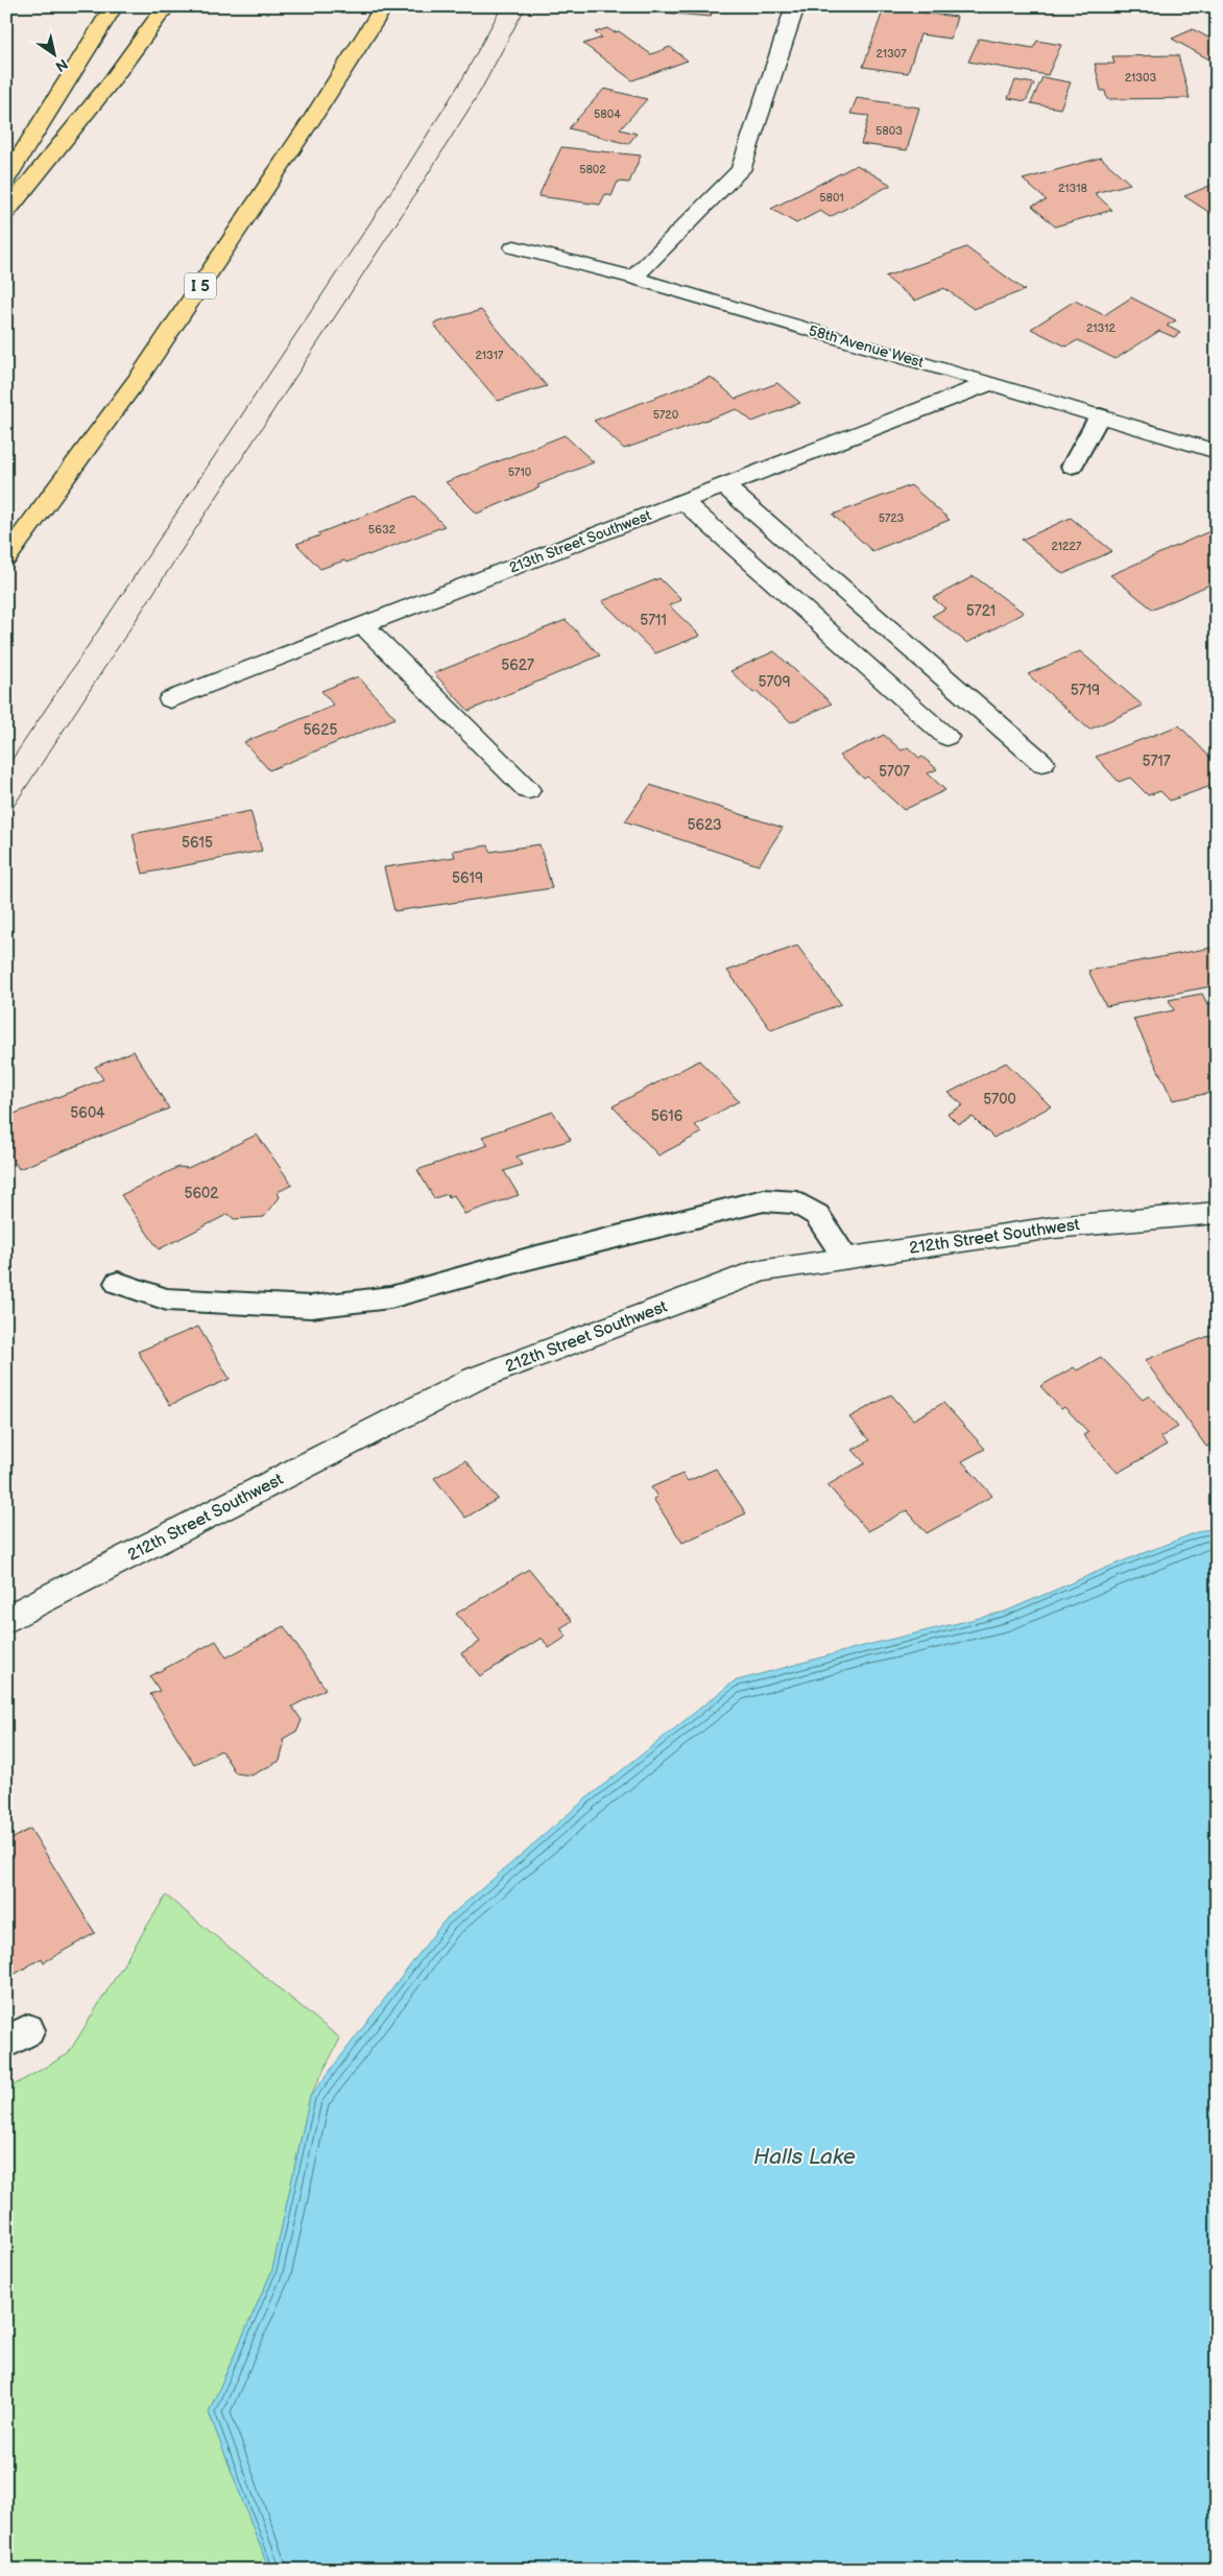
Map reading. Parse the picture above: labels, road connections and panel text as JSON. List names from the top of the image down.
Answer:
{
  "streets": {
    "highway": ["I 5"],
    "street": ["58th Avenue West", "213th Street Southwest", "212th Street Southwest"]
  },
  "crossings": [
    ["58th Avenue West", "213th Street Southwest"]
  ],
  "water": ["Halls Lake"],
  "house_numbers": [
    "21307",
    "21303",
    "5804",
    "5803",
    "5802",
    "21318",
    "5801",
    "21312",
    "21317",
    "5720",
    "5710",
    "5723",
    "5632",
    "21227",
    "5721",
    "5711",
    "5627",
    "5709",
    "5719",
    "5625",
    "5717",
    "5707",
    "5623",
    "5615",
    "5619",
    "5700",
    "5604",
    "5616",
    "5602"
  ],
  "north": "bottom right"
}
